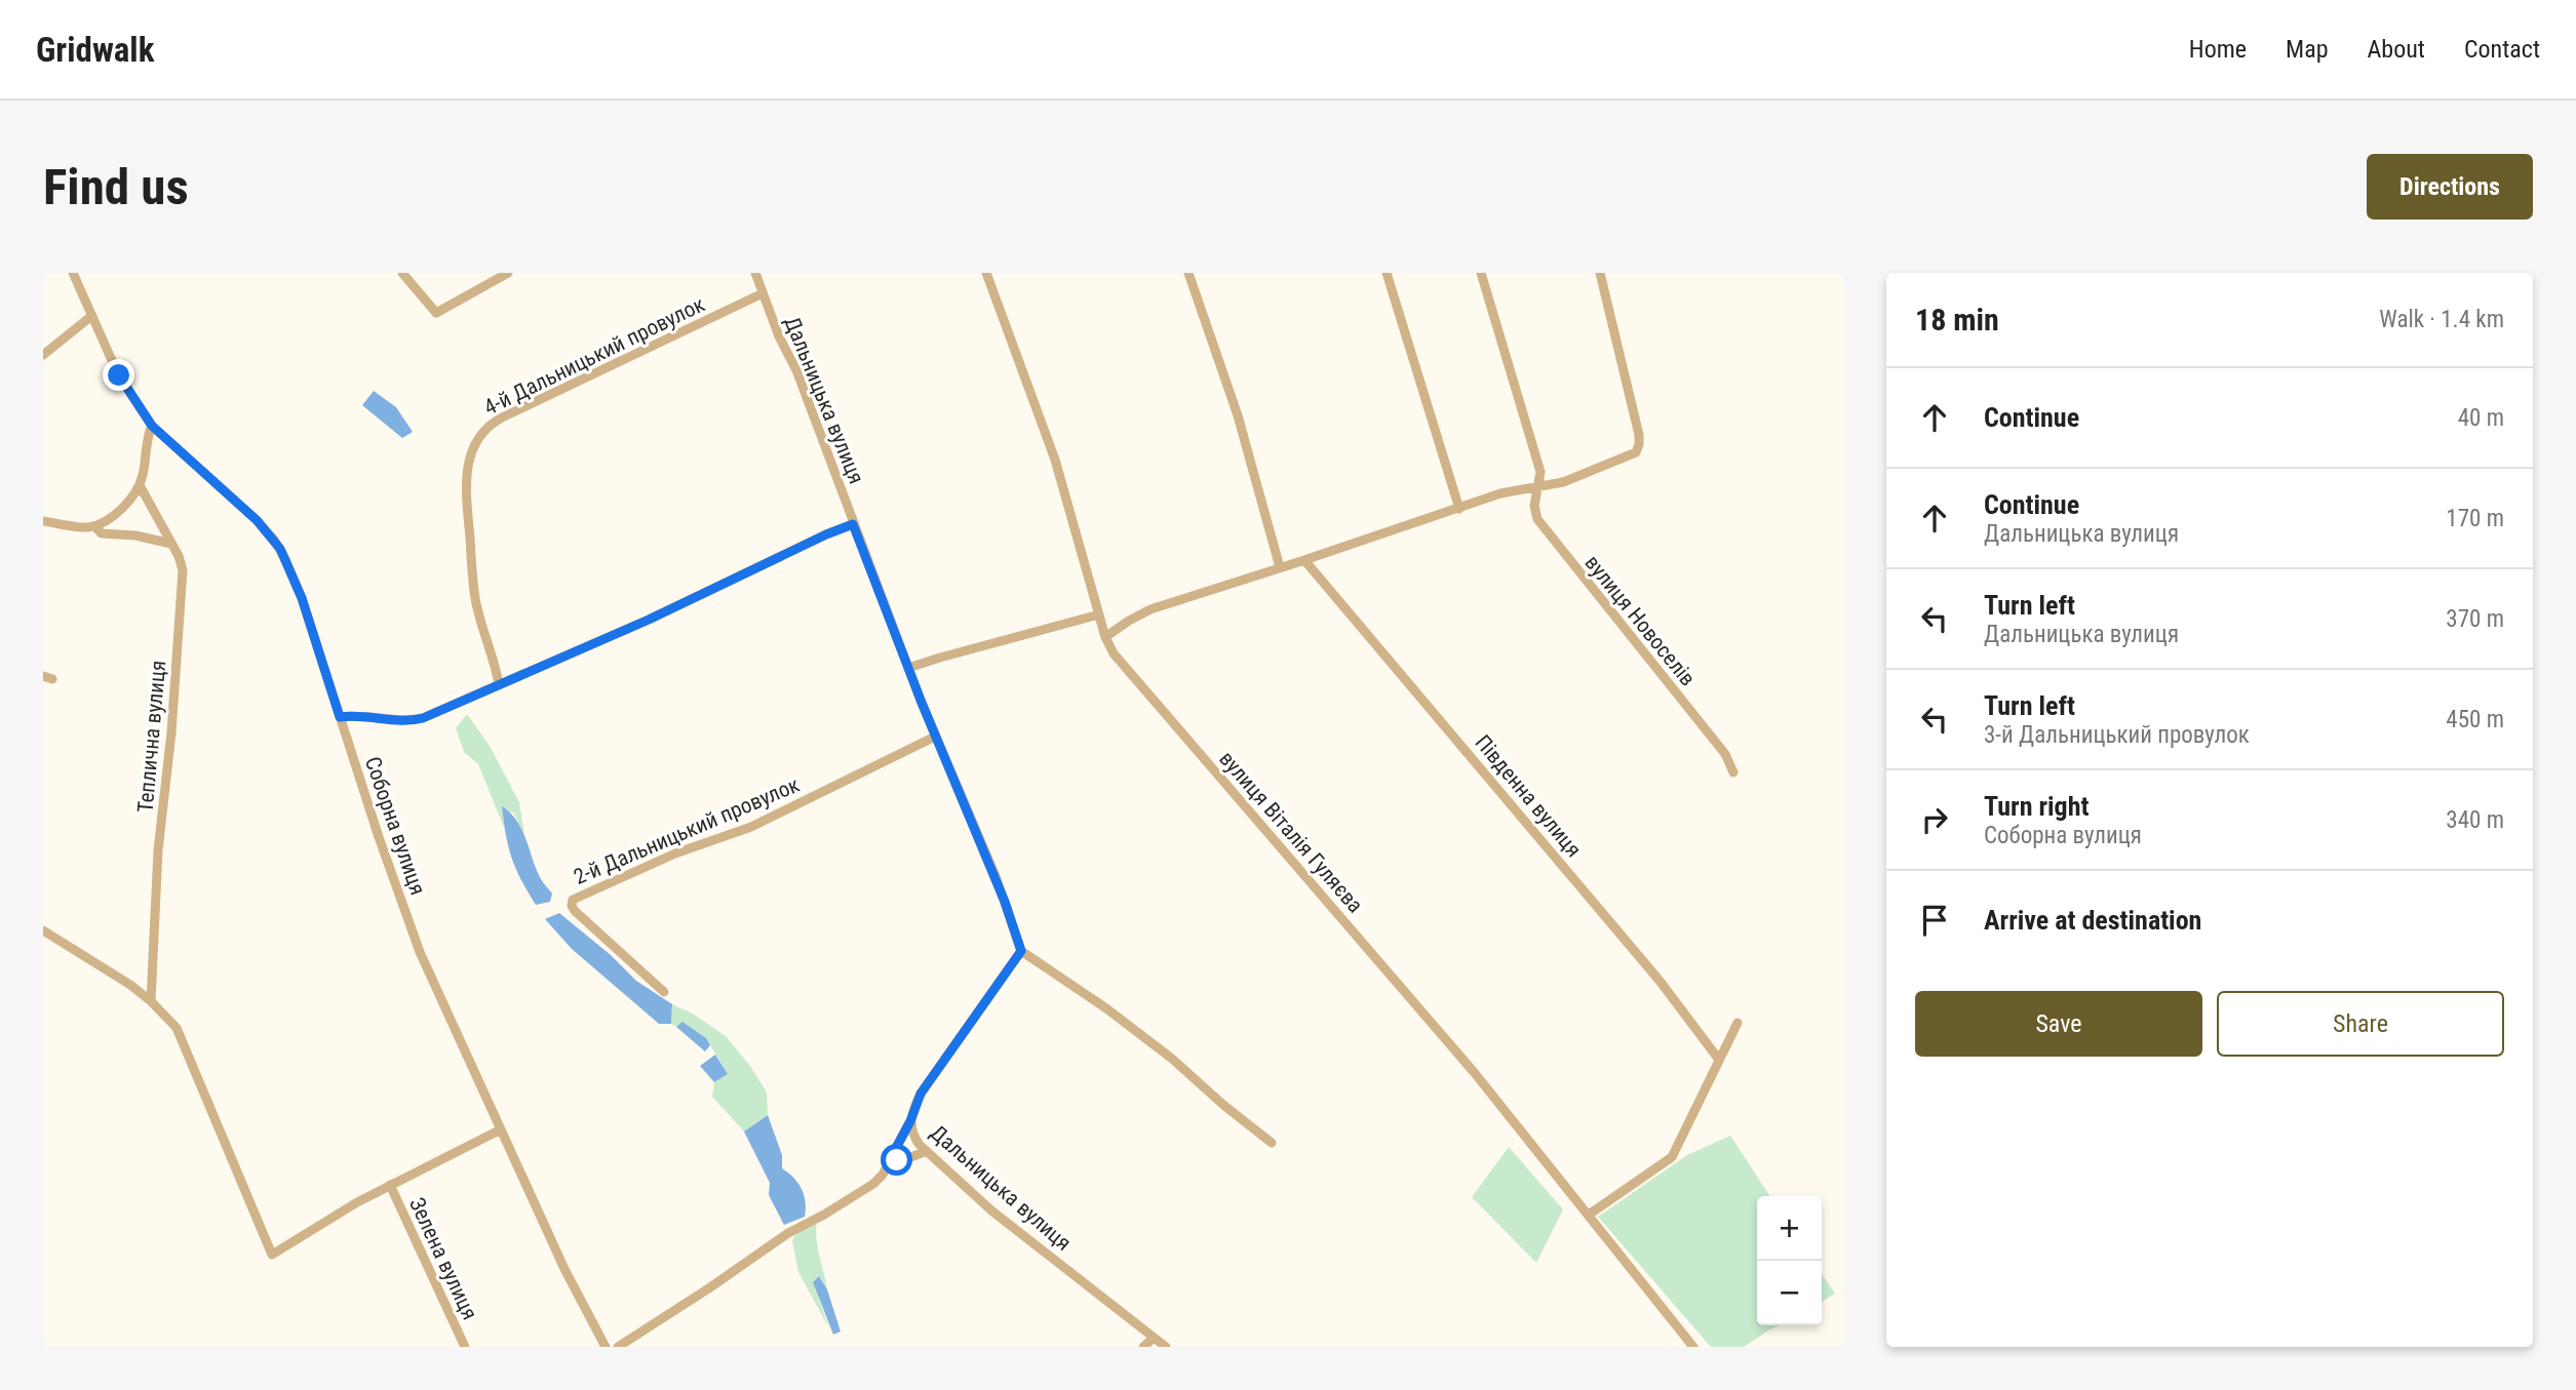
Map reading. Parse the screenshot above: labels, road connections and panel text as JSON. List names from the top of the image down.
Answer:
{
  "streets": {
    "street": [
      "4-й Дальницький провулок",
      "Дальницька вулиця",
      "вулиця Новоселів",
      "Теплична вулиця",
      "Південна вулиця",
      "Соборна вулиця",
      "2-й Дальницький провулок",
      "вулиця Віталія Гуляєва",
      "Зелена вулиця"
    ]
  },
  "crossings": [
    ["4-й Дальницький провулок", "Дальницька вулиця"],
    ["Дальницька вулиця", "2-й Дальницький провулок"]
  ],
  "page": {
    "header": "Gridwalk",
    "nav": [
      "Home",
      "Map",
      "About",
      "Contact"
    ],
    "buttons": [
      "Directions",
      ["Save", "Share"]
    ],
    "title": "Find us",
    "heading": ["18 min", "Walk · 1.4 km"],
    "list": [
      ["Continue", "40 m"],
      ["Continue", "Дальницька вулиця", "170 m"],
      ["Turn left", "Дальницька вулиця", "370 m"],
      ["Turn left", "3-й Дальницький провулок", "450 m"],
      ["Turn right", "Соборна вулиця", "340 m"],
      "Arrive at destination"
    ],
    "map_buttons": ["+", "−"]
  }
}
